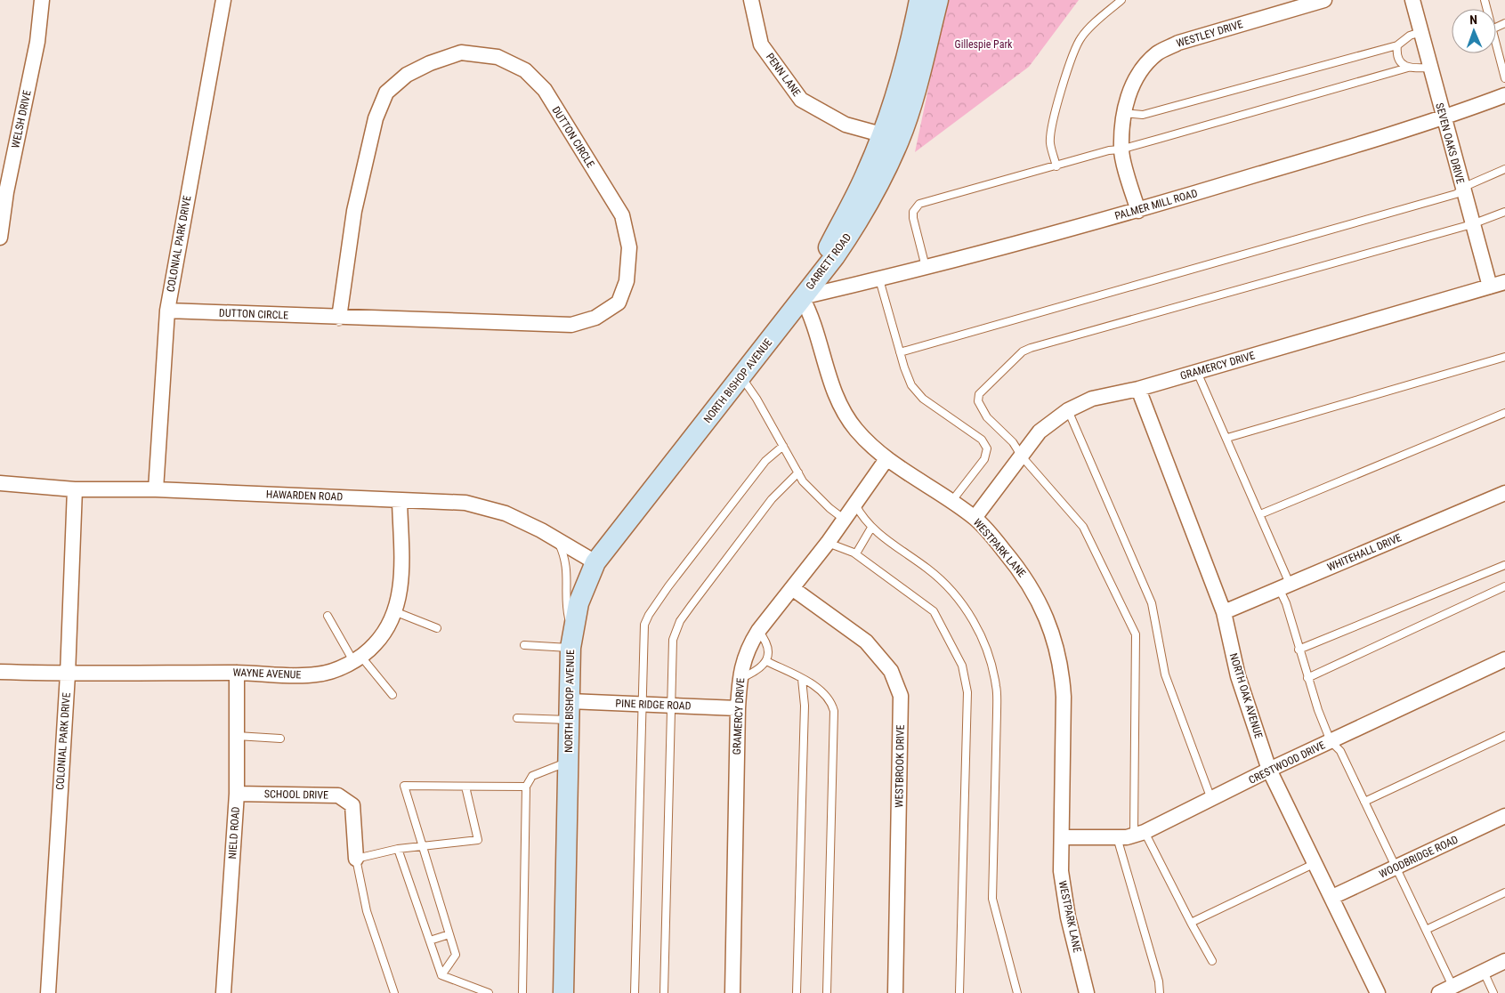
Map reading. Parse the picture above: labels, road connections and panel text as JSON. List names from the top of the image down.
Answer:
{
  "streets": {
    "main road": ["GARRETT ROAD", "NORTH BISHOP AVENUE"],
    "street": [
      "WESTLEY DRIVE",
      "PENN LANE",
      "WELSH DRIVE",
      "DUTTON CIRCLE",
      "SEVEN OAKS DRIVE",
      "PALMER MILL ROAD",
      "COLONIAL PARK DRIVE",
      "GRAMERCY DRIVE",
      "HAWARDEN ROAD",
      "WESTPARK LANE",
      "WHITEHALL DRIVE",
      "WAYNE AVENUE",
      "NORTH OAK AVENUE",
      "PINE RIDGE ROAD",
      "CRESTWOOD DRIVE",
      "WESTBROOK DRIVE",
      "SCHOOL DRIVE",
      "NIELD ROAD",
      "WOODBRIDGE ROAD"
    ]
  },
  "crossings": [
    ["WESTLEY DRIVE", "PALMER MILL ROAD"],
    ["PENN LANE", "GARRETT ROAD"],
    ["DUTTON CIRCLE", "COLONIAL PARK DRIVE"],
    ["SEVEN OAKS DRIVE", "PALMER MILL ROAD"],
    ["SEVEN OAKS DRIVE", "GRAMERCY DRIVE"],
    ["PALMER MILL ROAD", "GARRETT ROAD"],
    ["PALMER MILL ROAD", "NORTH BISHOP AVENUE"],
    ["PALMER MILL ROAD", "WESTPARK LANE"],
    ["COLONIAL PARK DRIVE", "HAWARDEN ROAD"],
    ["COLONIAL PARK DRIVE", "WAYNE AVENUE"],
    ["GARRETT ROAD", "NORTH BISHOP AVENUE"],
    ["GARRETT ROAD", "WESTPARK LANE"],
    ["GRAMERCY DRIVE", "WESTPARK LANE"],
    ["GRAMERCY DRIVE", "NORTH OAK AVENUE"],
    ["GRAMERCY DRIVE", "PINE RIDGE ROAD"],
    ["GRAMERCY DRIVE", "WESTBROOK DRIVE"],
    ["NORTH BISHOP AVENUE", "HAWARDEN ROAD"],
    ["NORTH BISHOP AVENUE", "WESTPARK LANE"],
    ["NORTH BISHOP AVENUE", "PINE RIDGE ROAD"],
    ["HAWARDEN ROAD", "WAYNE AVENUE"],
    ["WESTPARK LANE", "CRESTWOOD DRIVE"],
    ["WHITEHALL DRIVE", "NORTH OAK AVENUE"],
    ["WAYNE AVENUE", "NIELD ROAD"],
    ["NORTH OAK AVENUE", "CRESTWOOD DRIVE"],
    ["NORTH OAK AVENUE", "WOODBRIDGE ROAD"],
    ["SCHOOL DRIVE", "NIELD ROAD"]
  ],
  "parks": ["Gillespie Park"],
  "north": "top"
}
